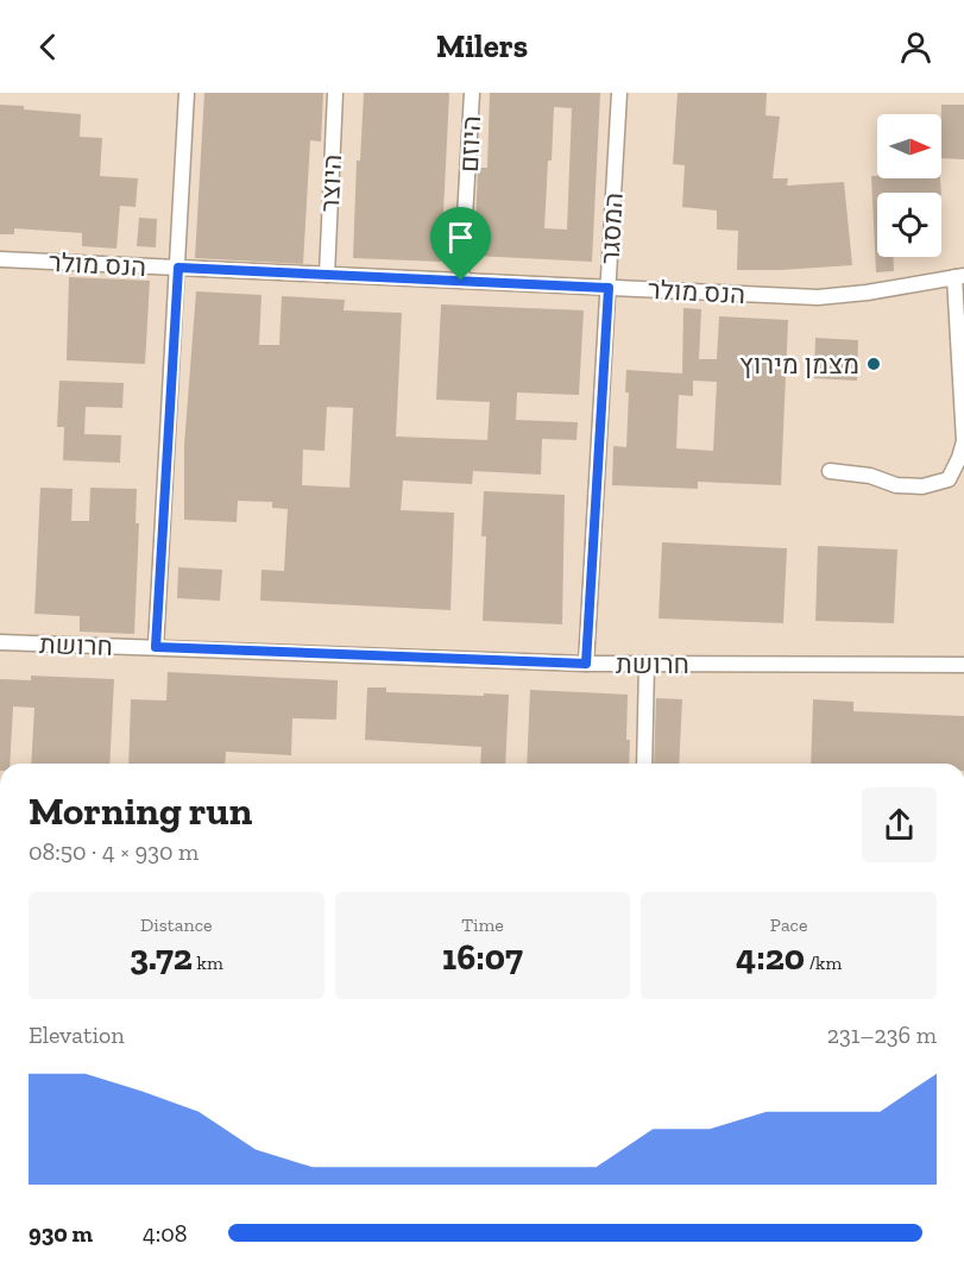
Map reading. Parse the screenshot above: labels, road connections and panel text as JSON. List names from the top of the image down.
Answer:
{
  "streets": {
    "street": [
      "היוזם",
      "היוצר",
      "המסגר",
      "הנס מולר",
      "חרושת"
    ]
  },
  "crossings": [
    ["היוזם", "הנס מולר"],
    ["היוצר", "הנס מולר"],
    ["המסגר", "הנס מולר"],
    ["המסגר", "חרושת"]
  ],
  "places": ["מצמן מירוץ"],
  "north": "right",
  "page": {
    "header": "Milers",
    "heading": ["Morning run", "08:50 · 4 × 930 m"],
    "stats": [
      ["Distance", "3.72 km"],
      ["Time", "16:07"],
      ["Pace", "4:20 /km"]
    ],
    "chart": ["Elevation", "231–236 m"],
    "list": [
      {
        "name": "930 m",
        "note": "4:08"
      }
    ]
  }
}
